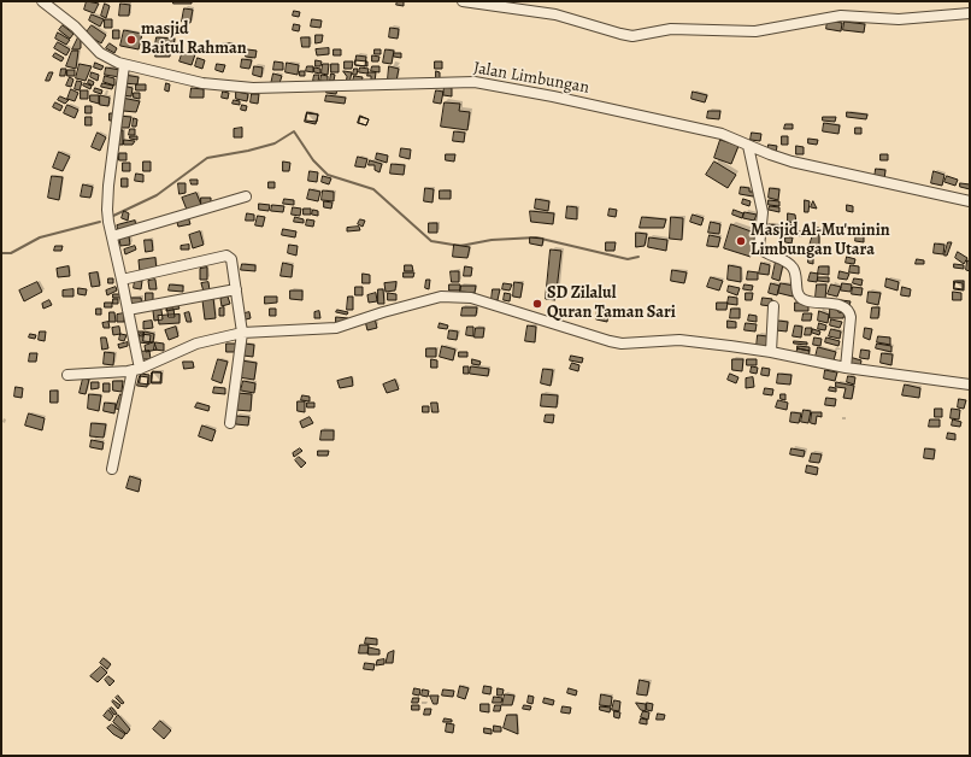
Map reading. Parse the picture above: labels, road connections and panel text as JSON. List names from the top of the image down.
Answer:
{
  "streets": {
    "street": ["Jalan Limbungan"]
  },
  "places": ["masjid Baitul Rahman", "Masjid Al-Mu'minin Limbungan Utara", "SD Zilalul Quran Taman Sari"]
}
